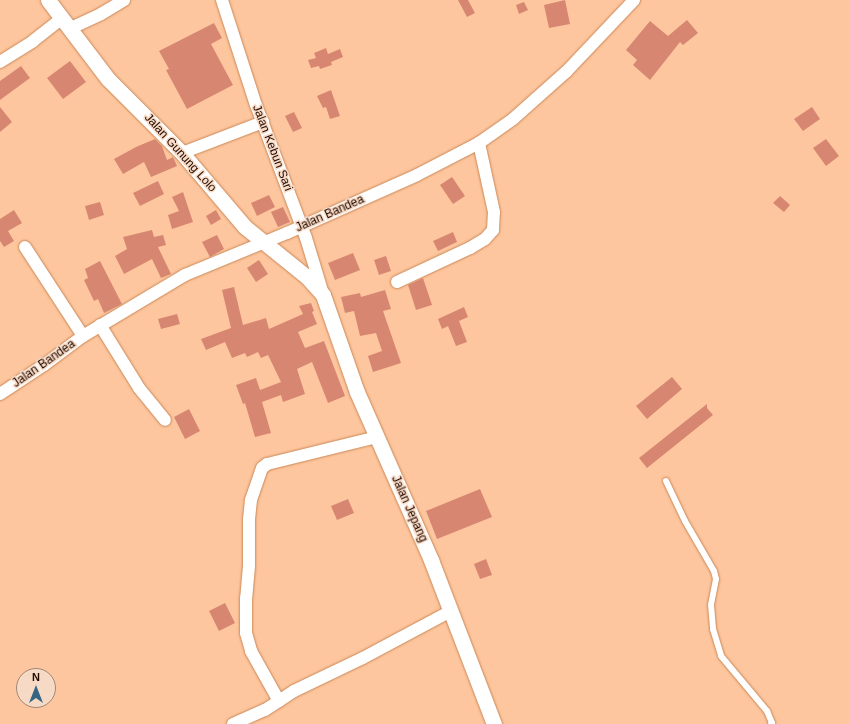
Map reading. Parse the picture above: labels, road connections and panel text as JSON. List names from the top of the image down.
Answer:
{
  "streets": {
    "street": [
      "Jalan Kebun Sari",
      "Jalan Gunung Lolo",
      "Jalan Bandea",
      "Jalan Jepang"
    ]
  },
  "crossings": [
    ["Jalan Kebun Sari", "Jalan Gunung Lolo"],
    ["Jalan Kebun Sari", "Jalan Bandea"],
    ["Jalan Kebun Sari", "Jalan Jepang"],
    ["Jalan Gunung Lolo", "Jalan Bandea"],
    ["Jalan Gunung Lolo", "Jalan Jepang"]
  ],
  "north": "top"
}
